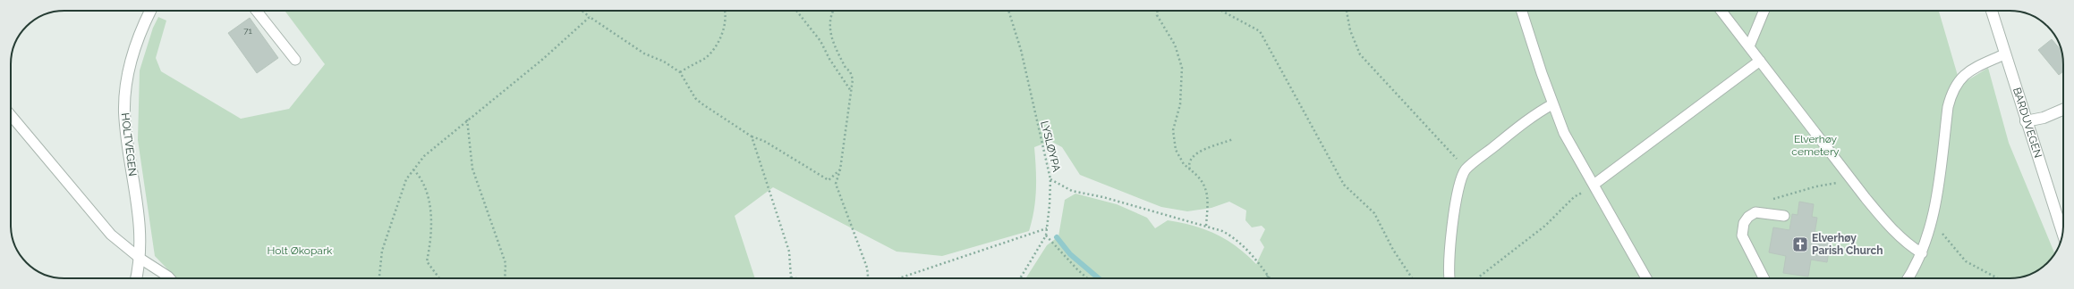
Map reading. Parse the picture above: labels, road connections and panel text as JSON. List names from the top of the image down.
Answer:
{
  "streets": {
    "street": ["BARDUVEGEN", "HOLTVEGEN"],
    "path": ["LYSLØYPA"]
  },
  "parks": ["Elverhøy cemetery", "Holt Økopark"],
  "places": {
    "church": ["Elverhøy Parish Church"]
  },
  "house_numbers": ["71"]
}
